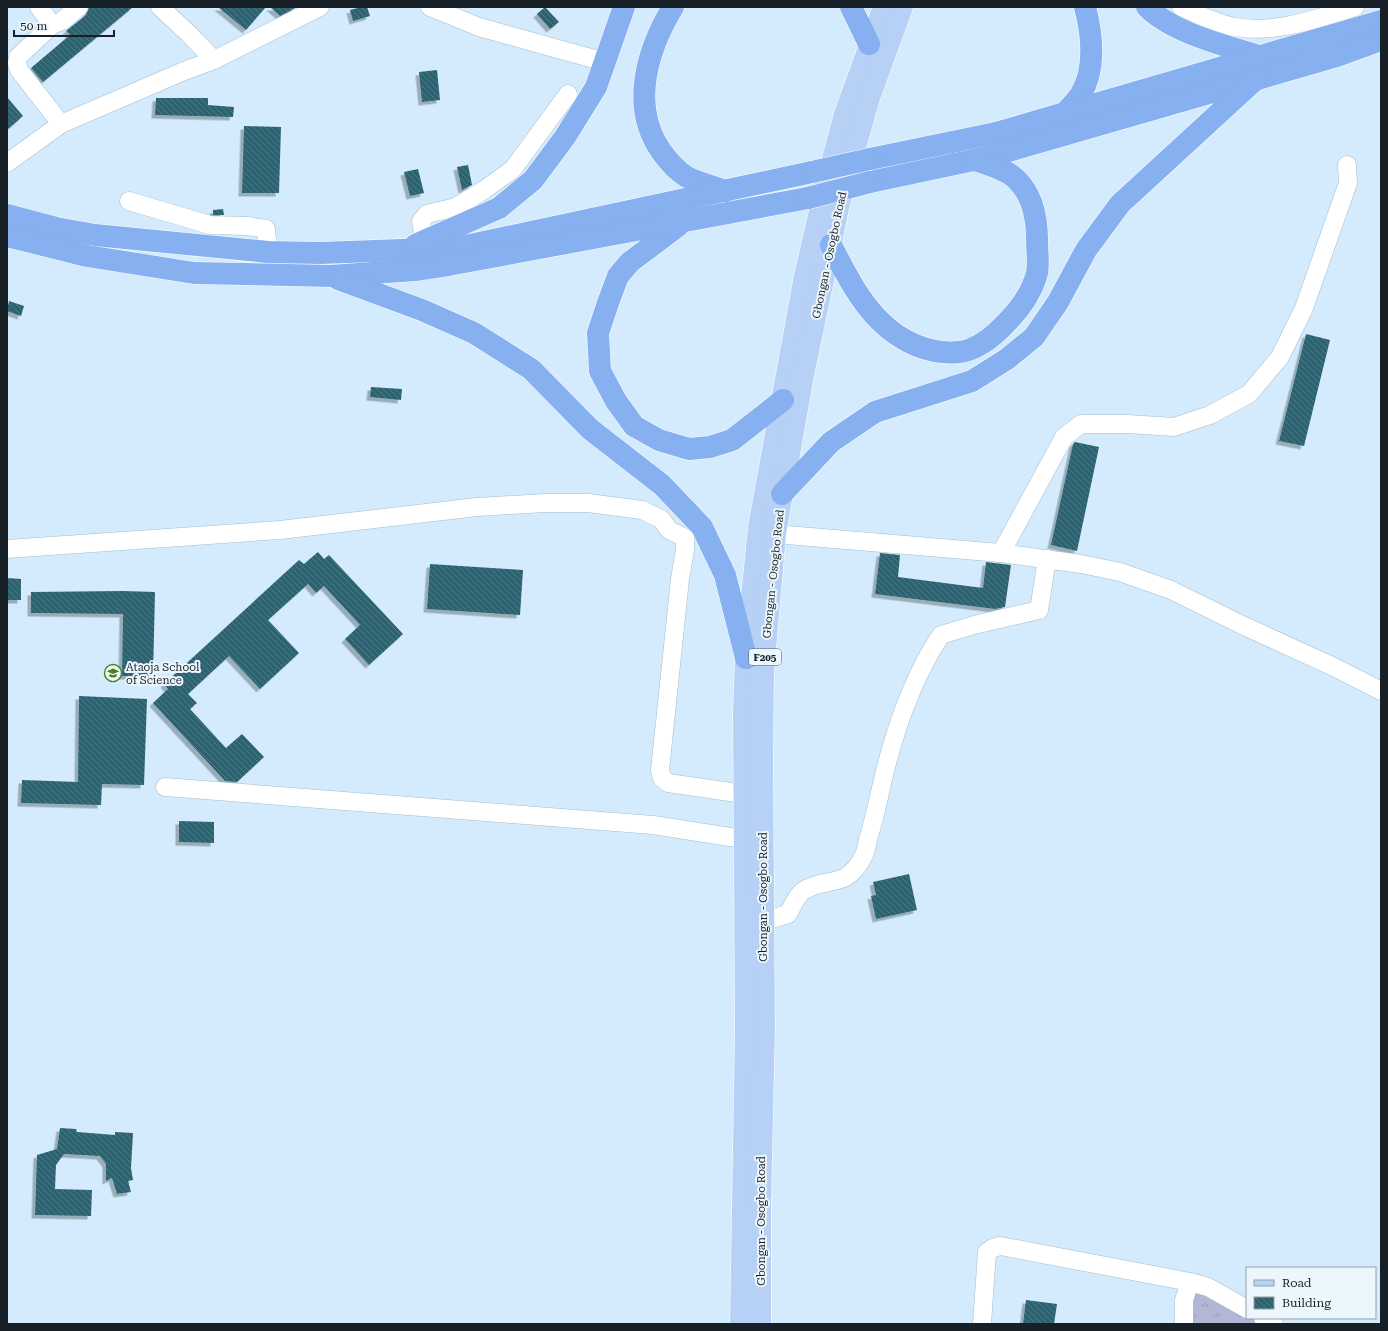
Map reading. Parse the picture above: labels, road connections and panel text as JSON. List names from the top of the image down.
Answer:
{
  "streets": {
    "main road": ["Gbongan - Osogbo Road", "F205"]
  },
  "places": {
    "school or university": ["Ataoja School of Science"]
  },
  "legend": ["Road", "Building"],
  "scale_bar": "50 m"
}
